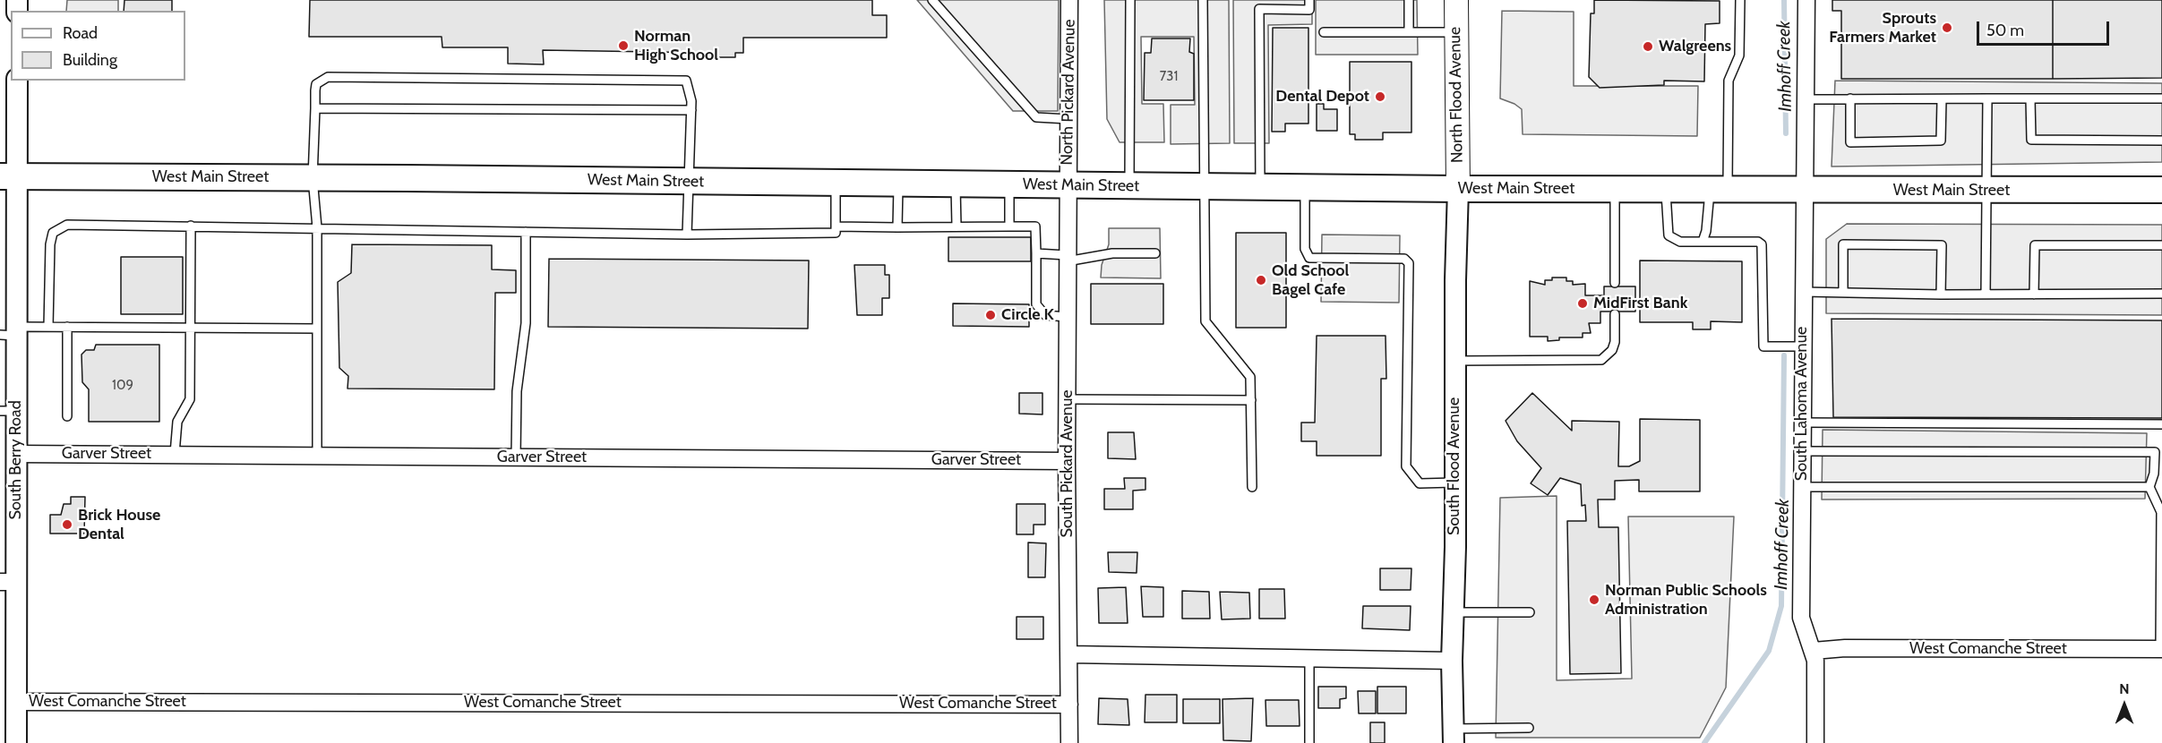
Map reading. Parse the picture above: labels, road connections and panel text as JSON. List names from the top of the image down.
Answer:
{
  "streets": {
    "main road": ["North Flood Avenue", "West Main Street"],
    "street": [
      "North Pickard Avenue",
      "South Lahoma Avenue",
      "Garver Street",
      "South Berry Road",
      "South Pickard Avenue",
      "South Flood Avenue",
      "West Comanche Street"
    ]
  },
  "crossings": [
    ["North Pickard Avenue", "West Main Street"],
    ["North Pickard Avenue", "South Pickard Avenue"],
    ["North Flood Avenue", "West Main Street"],
    ["North Flood Avenue", "South Flood Avenue"],
    ["West Main Street", "South Lahoma Avenue"],
    ["West Main Street", "South Berry Road"],
    ["West Main Street", "South Pickard Avenue"],
    ["West Main Street", "South Flood Avenue"],
    ["South Lahoma Avenue", "West Comanche Street"],
    ["Garver Street", "South Berry Road"],
    ["Garver Street", "South Pickard Avenue"],
    ["South Berry Road", "West Comanche Street"],
    ["South Pickard Avenue", "West Comanche Street"]
  ],
  "water": ["Imhoff Creek"],
  "places": [
    "Sprouts Farmers Market",
    "Norman High School",
    "Walgreens",
    "Dental Depot",
    "Old School Bagel Cafe",
    "MidFirst Bank",
    "Circle K",
    "Brick House Dental",
    "Norman Public Schools Administration"
  ],
  "house_numbers": ["731", "109"],
  "legend": ["Road", "Building"],
  "scale_bar": "50 m",
  "north": "top"
}
